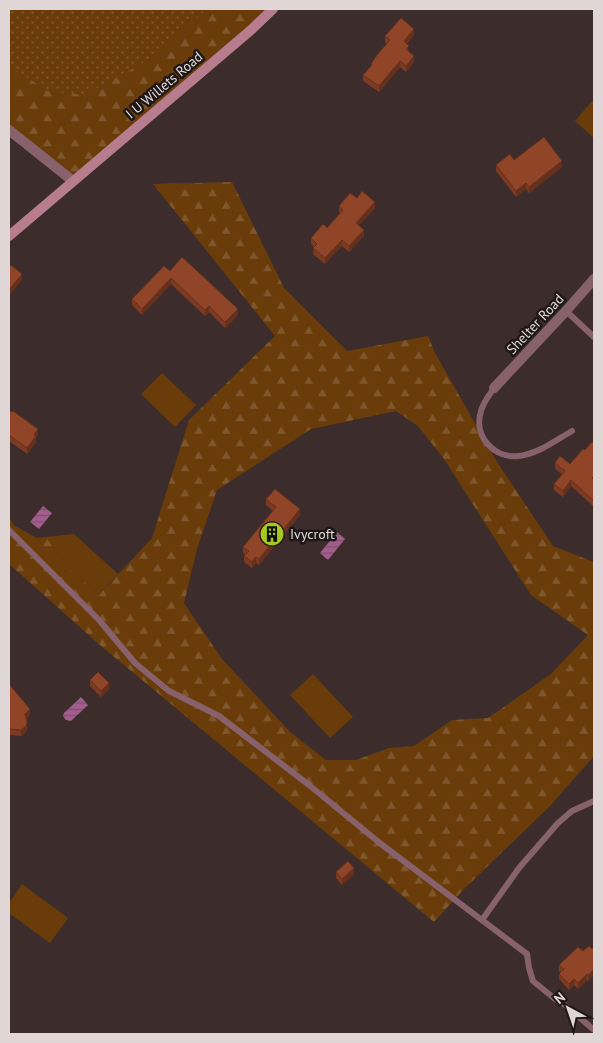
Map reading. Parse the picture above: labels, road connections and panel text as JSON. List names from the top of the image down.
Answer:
{
  "streets": {
    "street": ["I U Willets Road", "Shelter Road"]
  },
  "places": {
    "building": ["Ivycroft"]
  },
  "north": "top left"
}
